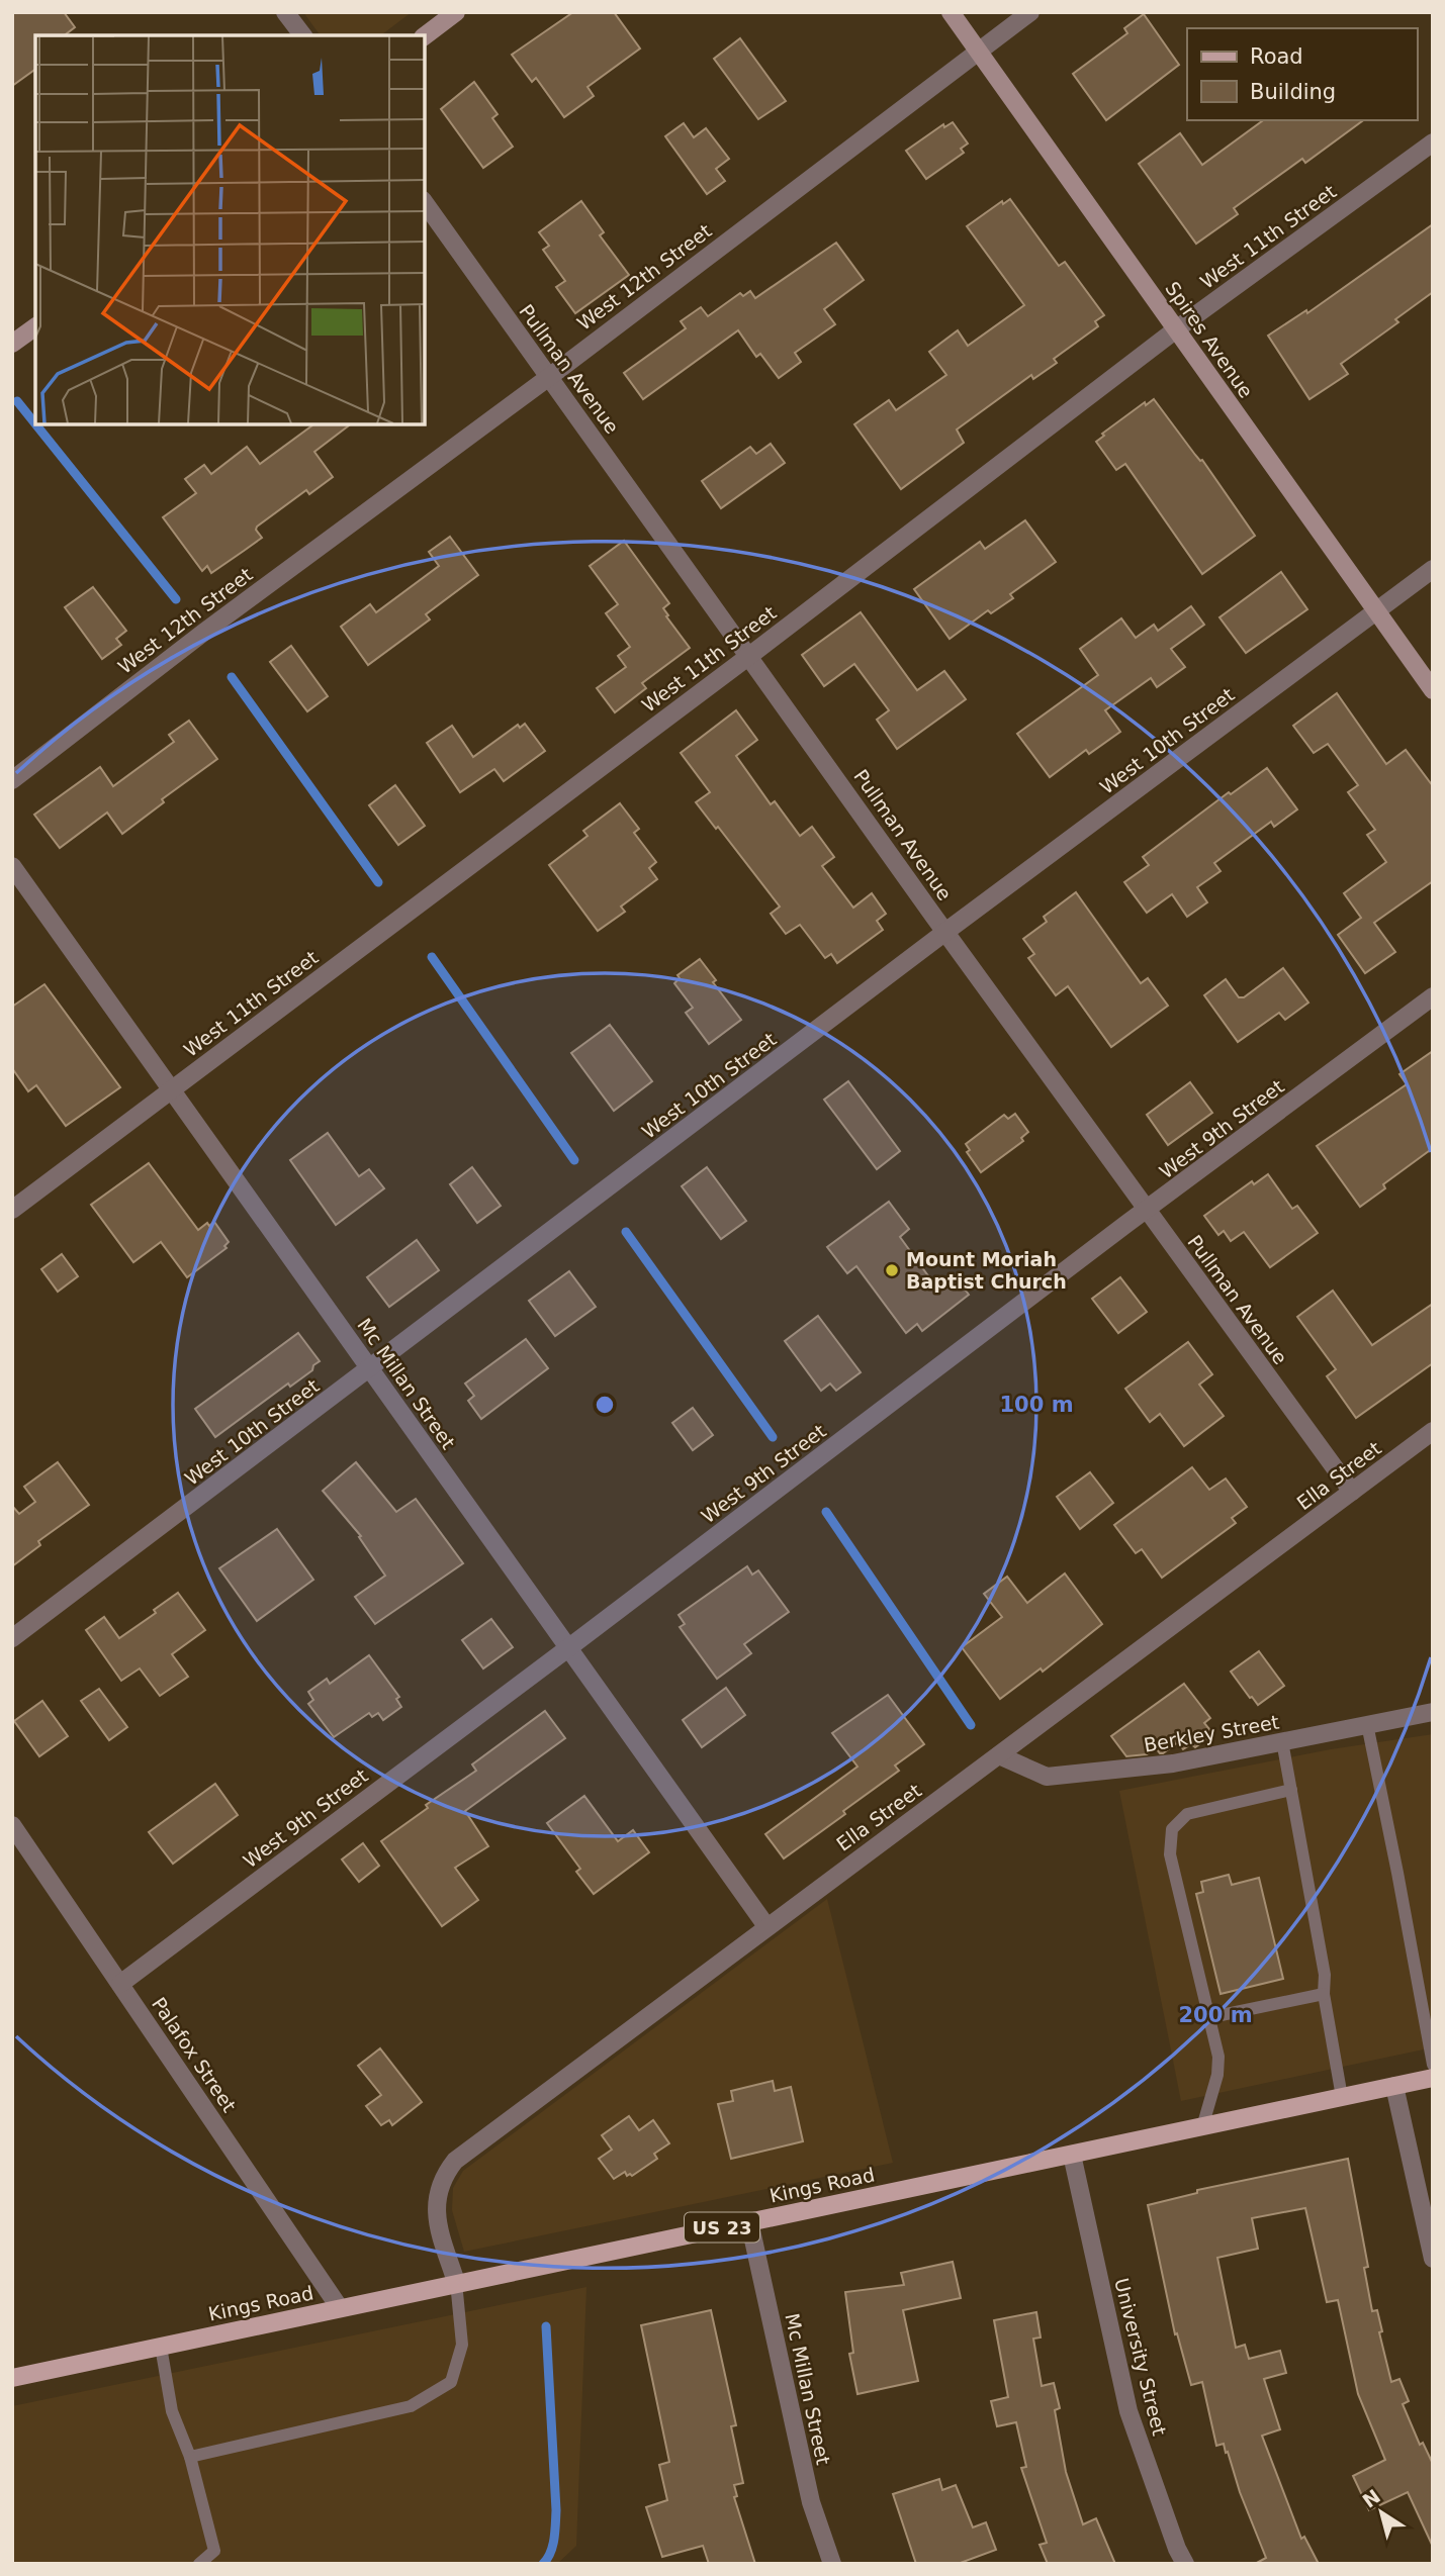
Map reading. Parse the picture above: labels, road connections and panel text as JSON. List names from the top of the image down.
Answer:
{
  "streets": {
    "main road": ["Spires Avenue", "Kings Road", "US 23"],
    "street": [
      "West 11th Street",
      "West 12th Street",
      "Pullman Avenue",
      "West 10th Street",
      "West 9th Street",
      "Mc Millan Street",
      "Ella Street",
      "Berkley Street",
      "Palafox Street",
      "University Street"
    ]
  },
  "crossings": [
    ["West 11th Street", "Spires Avenue"],
    ["West 11th Street", "Pullman Avenue"],
    ["West 11th Street", "Mc Millan Street"],
    ["West 12th Street", "Spires Avenue"],
    ["West 12th Street", "Pullman Avenue"],
    ["Spires Avenue", "West 10th Street"],
    ["Pullman Avenue", "West 10th Street"],
    ["Pullman Avenue", "West 9th Street"],
    ["Pullman Avenue", "Ella Street"],
    ["West 10th Street", "Mc Millan Street"],
    ["West 9th Street", "Mc Millan Street"],
    ["West 9th Street", "Palafox Street"],
    ["Mc Millan Street", "Ella Street"],
    ["Mc Millan Street", "Kings Road"],
    ["Ella Street", "Berkley Street"],
    ["Ella Street", "Kings Road"],
    ["Palafox Street", "Kings Road"],
    ["Kings Road", "University Street"]
  ],
  "places": ["Mount Moriah Baptist Church"],
  "legend": ["Road", "Building"],
  "north": "top left",
  "rings": ["100 m", "200 m"]
}
